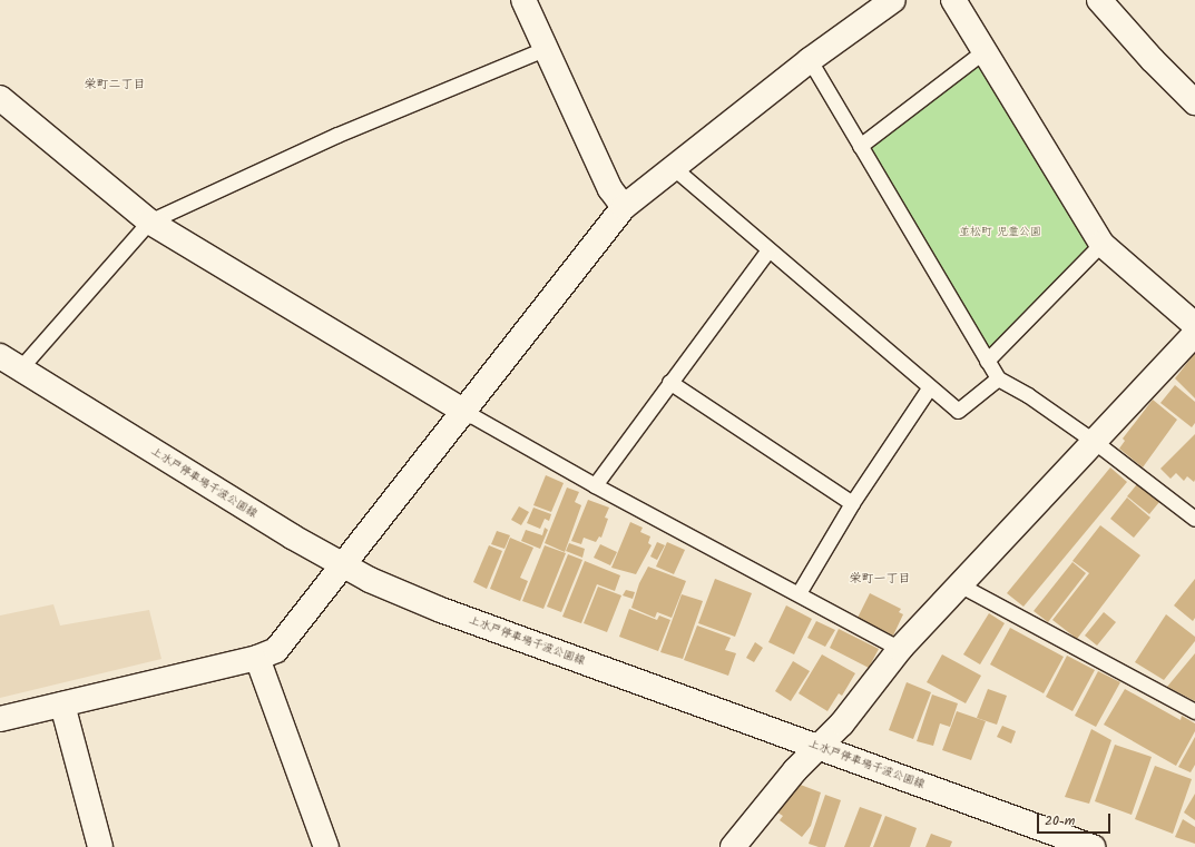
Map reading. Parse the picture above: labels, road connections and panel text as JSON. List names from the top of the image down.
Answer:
{
  "streets": {
    "street": ["上水戸停車場千波公園線"]
  },
  "districts": ["栄町二丁目", "栄町一丁目"],
  "parks": ["並松町 児童公園"],
  "scale_bar": "20 m"
}
